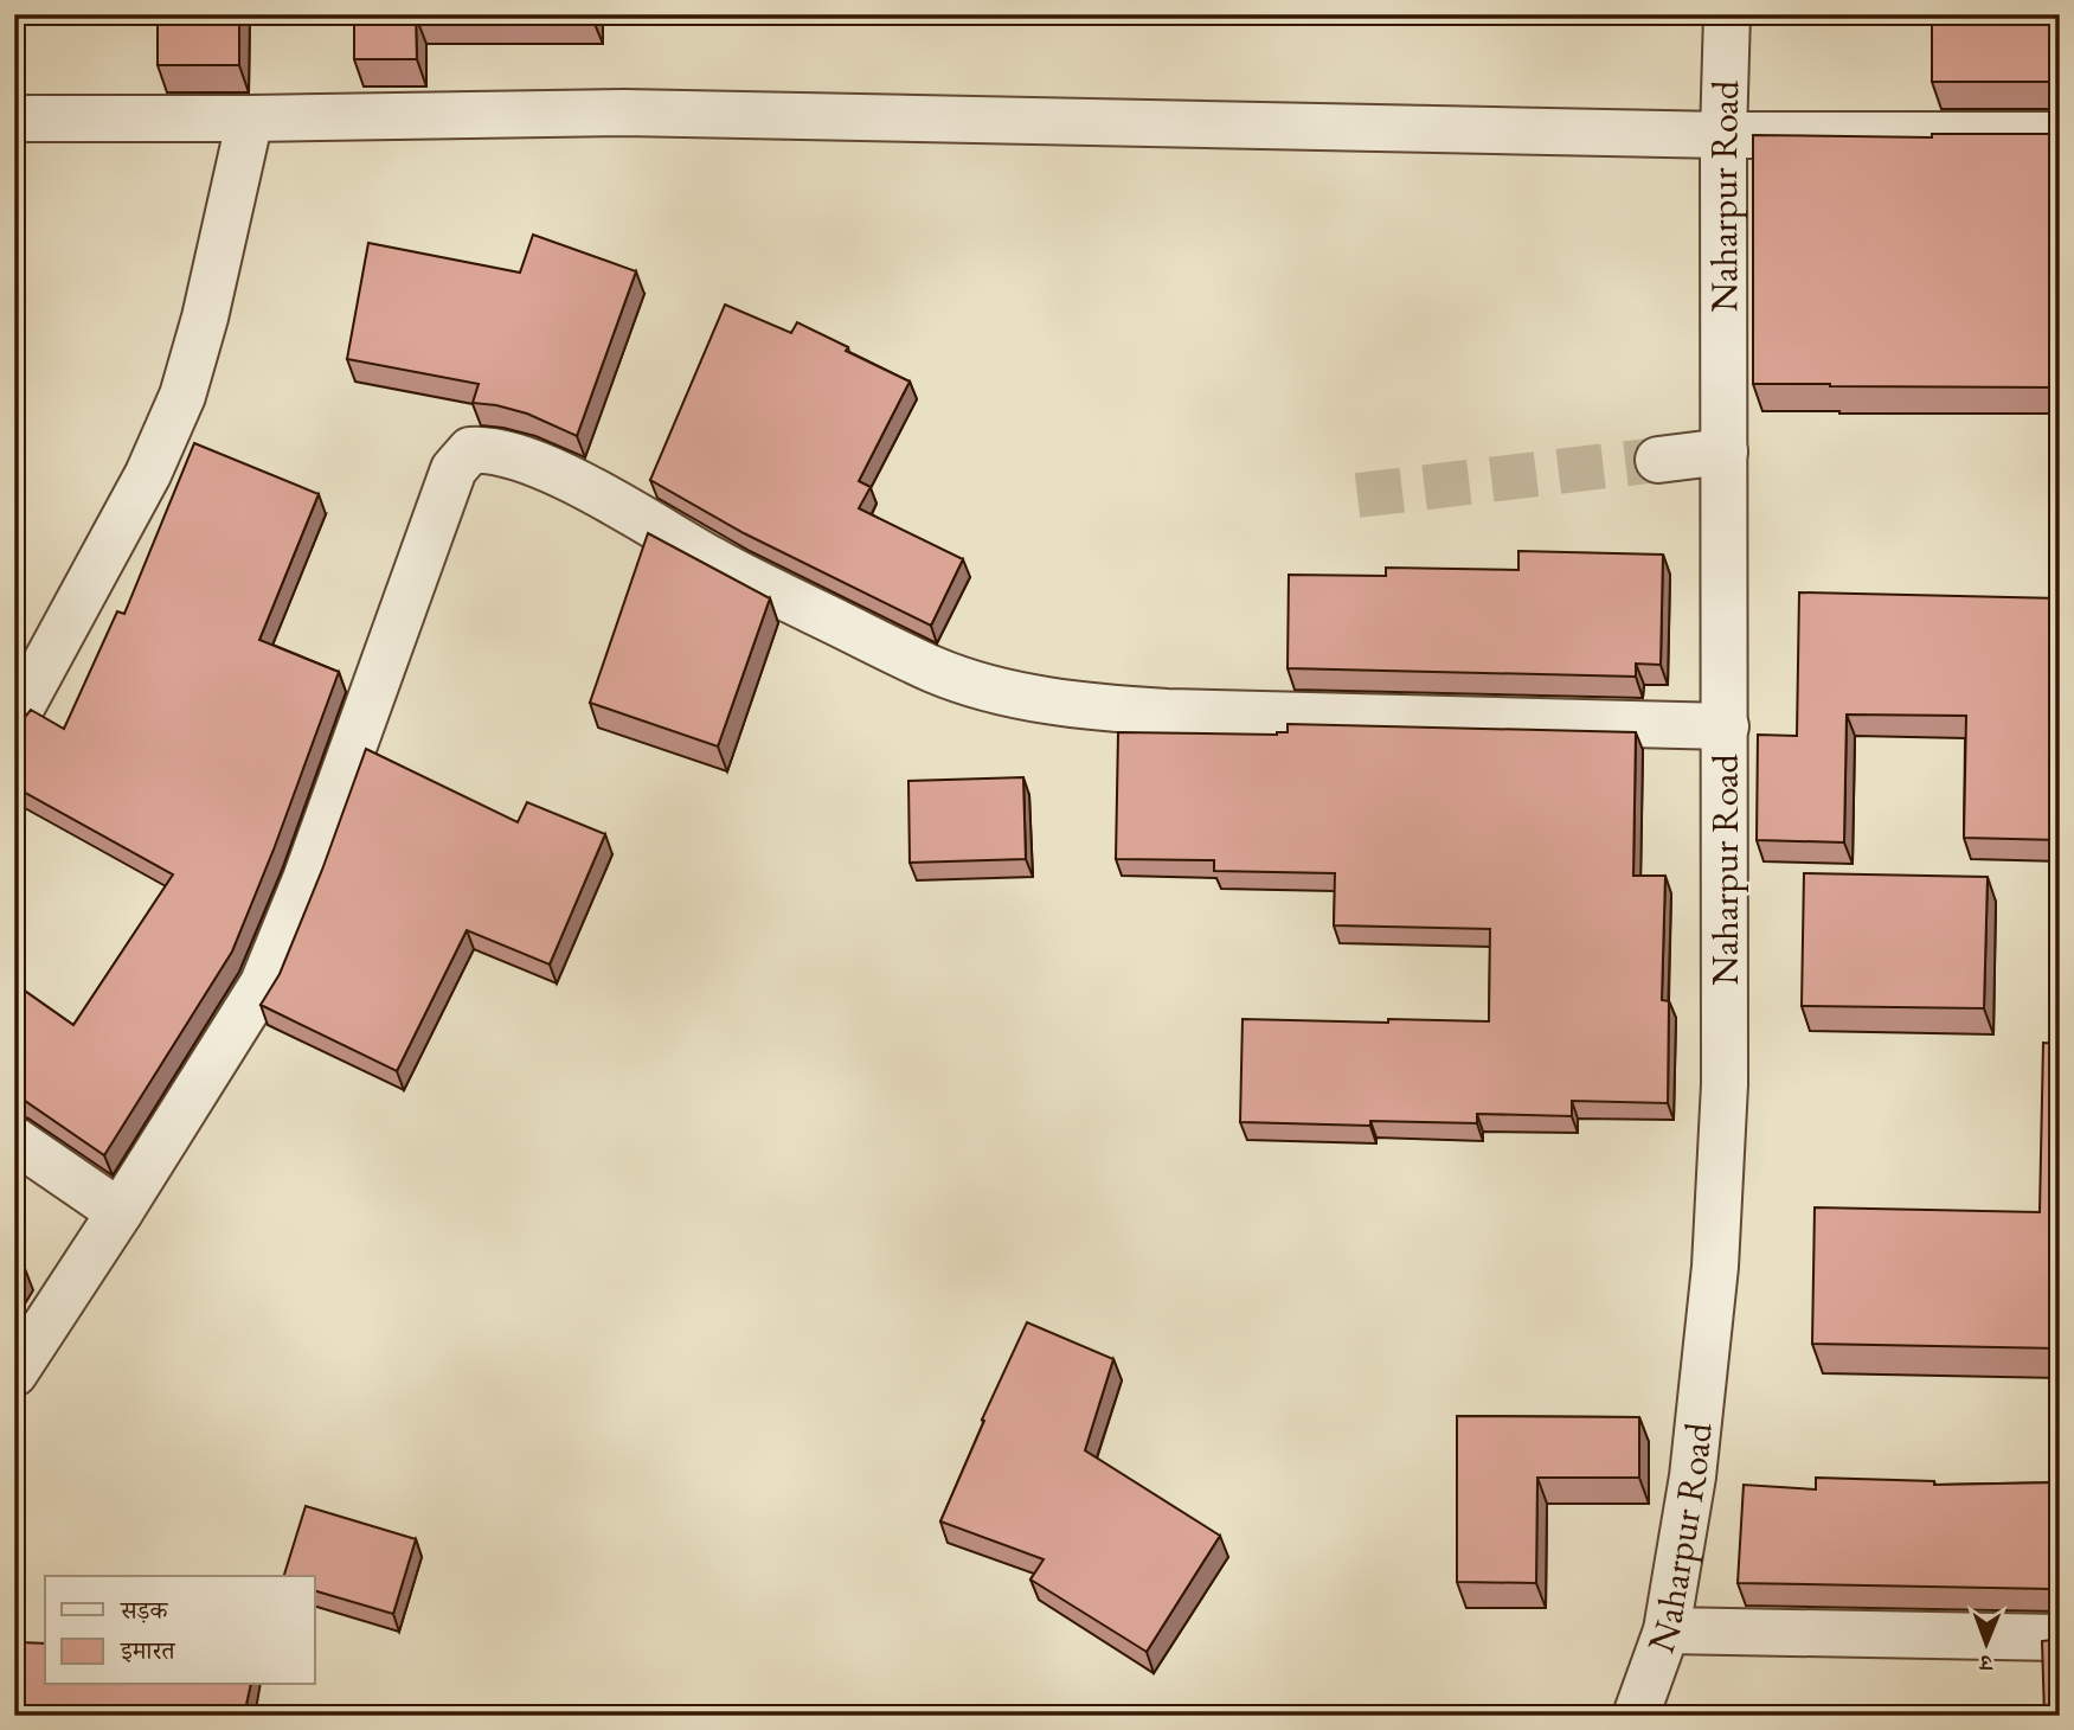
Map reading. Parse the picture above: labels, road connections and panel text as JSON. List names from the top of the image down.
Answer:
{
  "streets": {
    "street": ["Naharpur Road"]
  },
  "legend": ["सड़क", "इमारत"],
  "north": "bottom"
}
